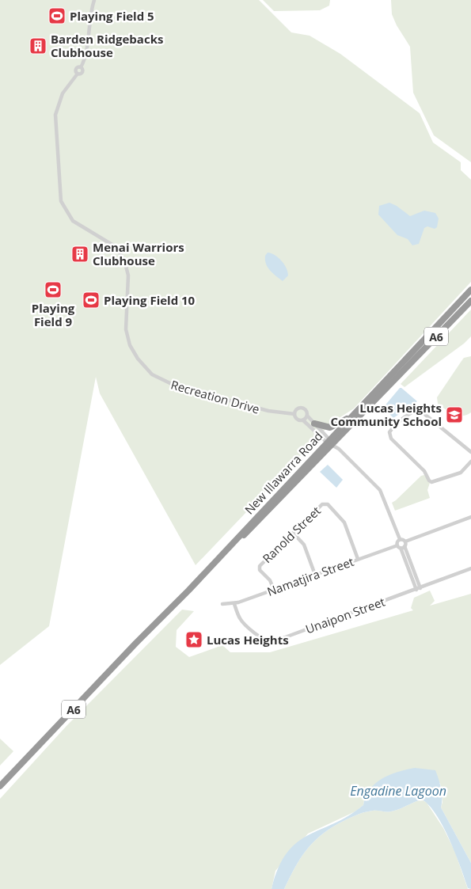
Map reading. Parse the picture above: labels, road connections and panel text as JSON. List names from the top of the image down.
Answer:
{
  "streets": {
    "highway": ["A6", "New Illawarra Road"],
    "street": [
      "Recreation Drive",
      "Ranold Street",
      "Namatjira Street",
      "Unaipon Street"
    ]
  },
  "crossings": [
    ["Ranold Street", "Namatjira Street"],
    ["Namatjira Street", "Unaipon Street"]
  ],
  "water": ["Engadine Lagoon"],
  "places": {
    "sports": ["Playing Field 5", "Playing Field 9", "Playing Field 10"],
    "building": ["Barden Ridgebacks Clubhouse", "Menai Warriors Clubhouse"],
    "school or university": ["Lucas Heights Community School"],
    "place": ["Lucas Heights"]
  }
}
